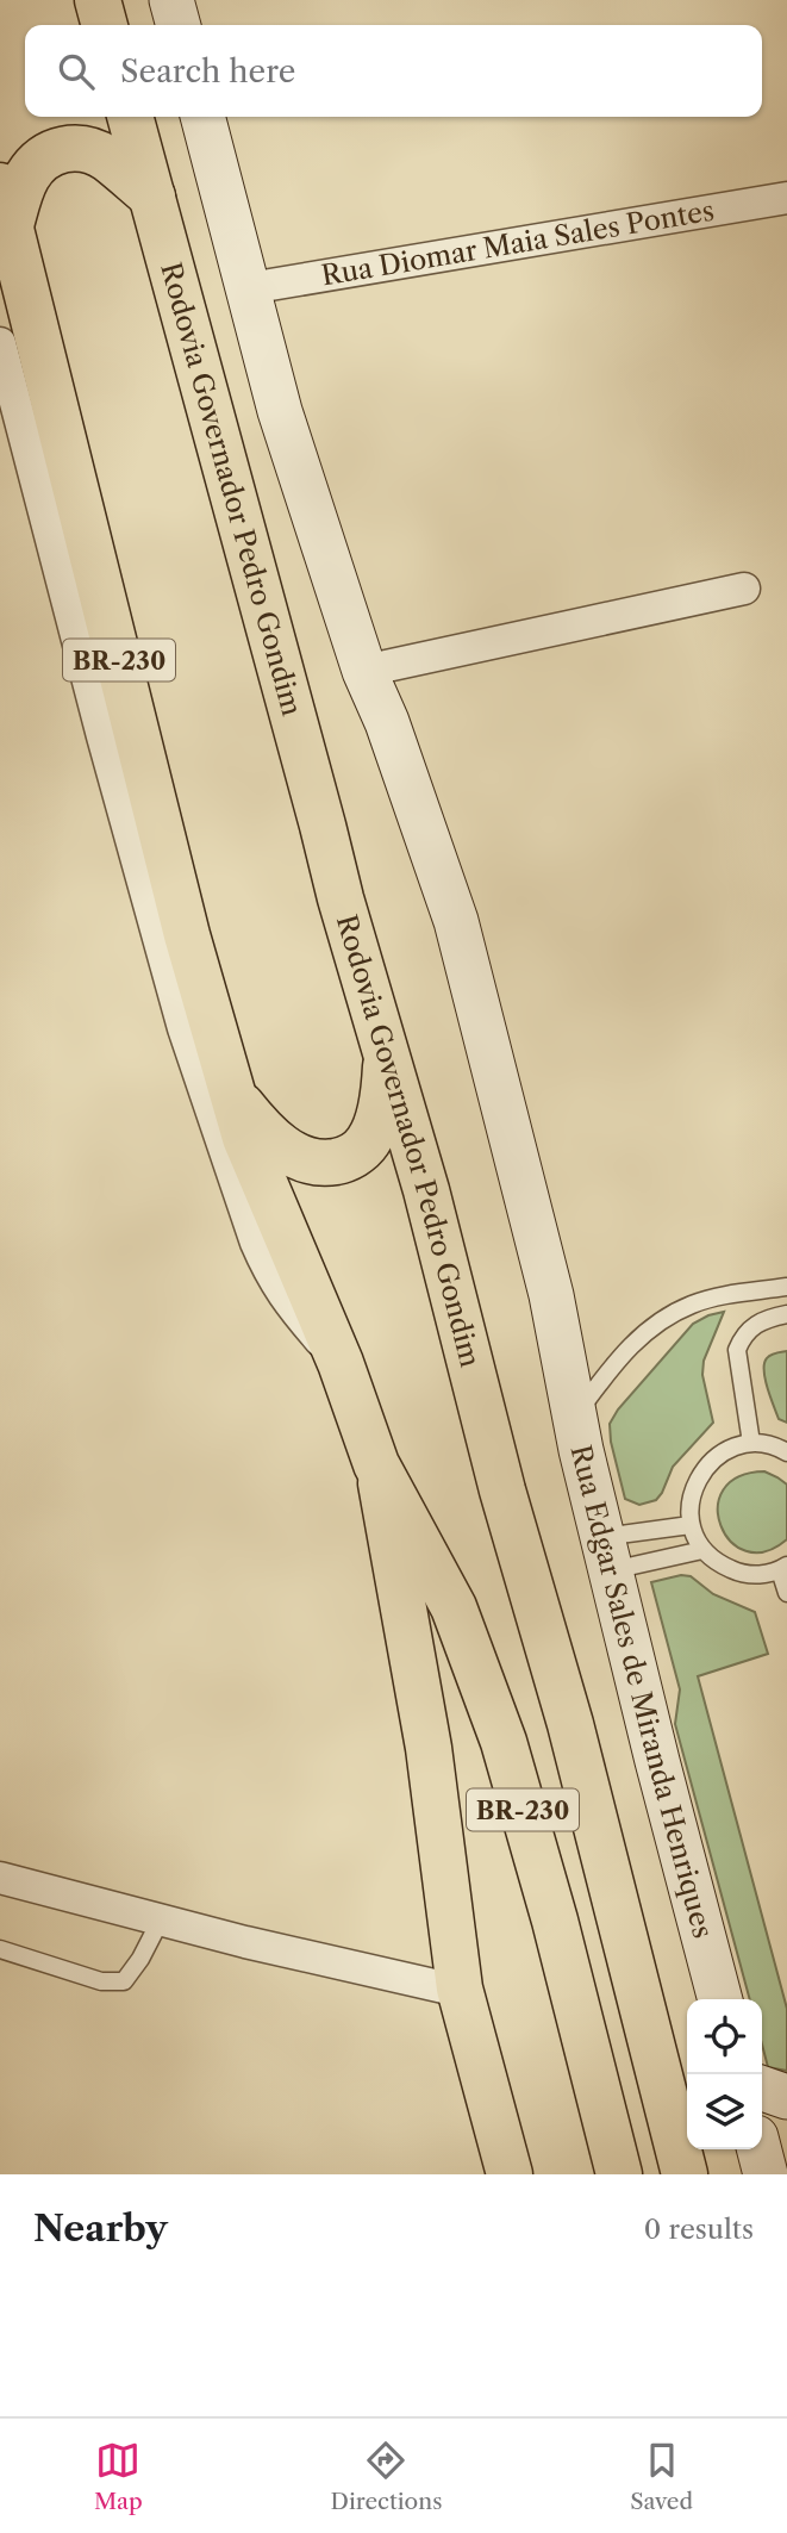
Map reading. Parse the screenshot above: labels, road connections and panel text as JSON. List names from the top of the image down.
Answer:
{
  "streets": {
    "main road": ["Rodovia Governador Pedro Gondim", "BR-230", "Rua Edgar Sales de Miranda Henriques"],
    "street": ["Rua Diomar Maia Sales Pontes"]
  },
  "crossings": [
    ["Rua Diomar Maia Sales Pontes", "Rua Edgar Sales de Miranda Henriques"]
  ],
  "page": {
    "search": "Search here",
    "heading": ["Nearby", "0 results"],
    "nav": ["Map", "Directions", "Saved"]
  }
}
